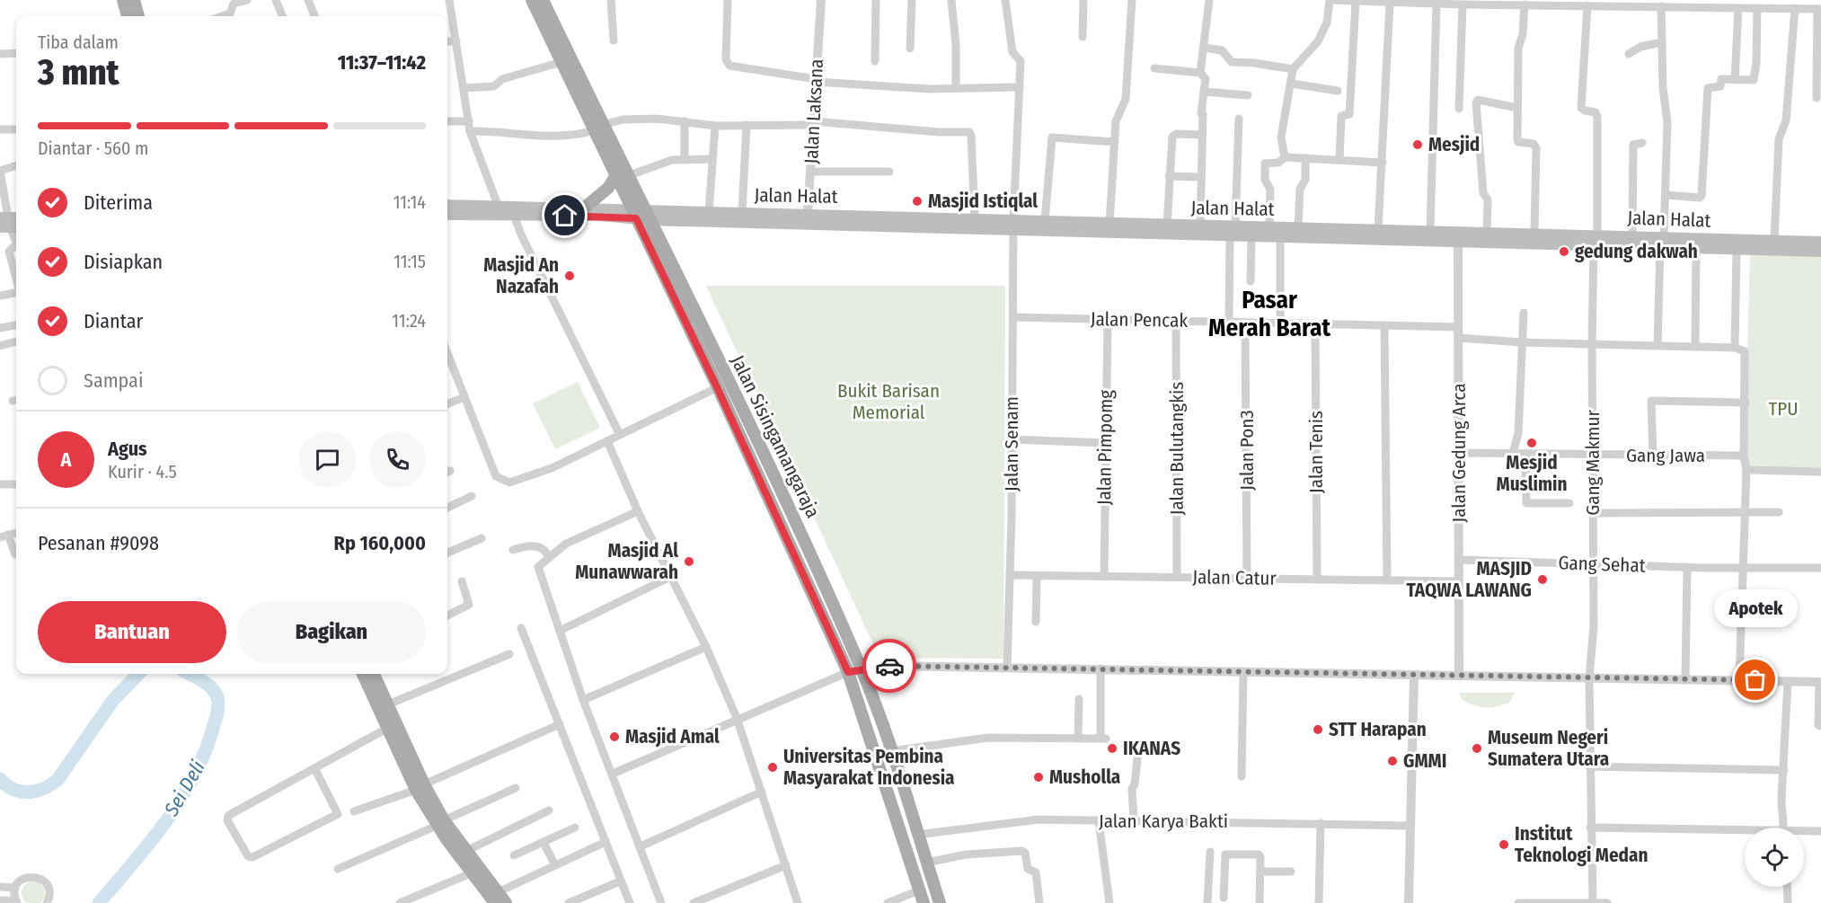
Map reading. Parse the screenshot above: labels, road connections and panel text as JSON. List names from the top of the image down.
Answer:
{
  "streets": {
    "main road": ["Jalan Halat", "Jalan Sisingamangaraja"],
    "street": [
      "Jalan Laksana",
      "Jalan Pencak",
      "Jalan Senam",
      "Jalan Pimpomg",
      "Jalan Bulutangkis",
      "Jalan Pon3",
      "Jalan Tenis",
      "Jalan Gedung Arca",
      "Gang Jawa",
      "Gang Makmur",
      "Gang Sehat",
      "Jalan Catur",
      "Jalan Karya Bakti"
    ]
  },
  "crossings": [
    ["Jalan Laksana", "Jalan Halat"],
    ["Jalan Halat", "Jalan Sisingamangaraja"],
    ["Jalan Halat", "Jalan Senam"],
    ["Jalan Halat", "Jalan Gedung Arca"],
    ["Jalan Halat", "Gang Makmur"],
    ["Jalan Pencak", "Jalan Senam"],
    ["Jalan Pencak", "Jalan Pimpomg"],
    ["Jalan Pencak", "Jalan Bulutangkis"],
    ["Jalan Pencak", "Jalan Pon3"],
    ["Jalan Pencak", "Jalan Tenis"],
    ["Jalan Pencak", "Jalan Gedung Arca"],
    ["Jalan Sisingamangaraja", "Jalan Karya Bakti"],
    ["Jalan Senam", "Jalan Catur"],
    ["Jalan Pimpomg", "Jalan Catur"],
    ["Jalan Bulutangkis", "Jalan Catur"],
    ["Jalan Pon3", "Jalan Catur"],
    ["Jalan Tenis", "Jalan Catur"],
    ["Jalan Gedung Arca", "Gang Jawa"],
    ["Jalan Gedung Arca", "Gang Sehat"],
    ["Jalan Gedung Arca", "Jalan Catur"],
    ["Gang Jawa", "Gang Makmur"],
    ["Gang Makmur", "Gang Sehat"]
  ],
  "districts": ["Pasar Merah Barat"],
  "water": ["Sei Deli"],
  "parks": ["Bukit Barisan Memorial", "TPU"],
  "places": [
    "Mesjid",
    "Masjid Istiqlal",
    "gedung dakwah",
    "Masjid An Nazafah",
    "Mesjid Muslimin",
    "Masjid Al Munawwarah",
    "MASJID TAQWA LAWANG",
    "Apotek",
    "STT Harapan",
    "Masjid Amal",
    "IKANAS",
    "Museum Negeri Sumatera Utara",
    "GMMI",
    "Universitas Pembina Masyarakat Indonesia",
    "Musholla",
    "Institut Teknologi Medan"
  ],
  "page": {
    "heading": ["3 mnt", "Tiba dalam", "11:37–11:42"],
    "panel": [
      "Agus",
      "Kurir · 4.5",
      "Pesanan #9098",
      "Rp 160,000"
    ],
    "bar": "Diantar · 560 m",
    "list": [
      ["Diterima", "11:14"],
      ["Disiapkan", "11:15"],
      ["Diantar", "11:24"],
      "Sampai"
    ],
    "round": "A",
    "bubble": "Apotek",
    "buttons": ["Bantuan", "Bagikan"]
  }
}
